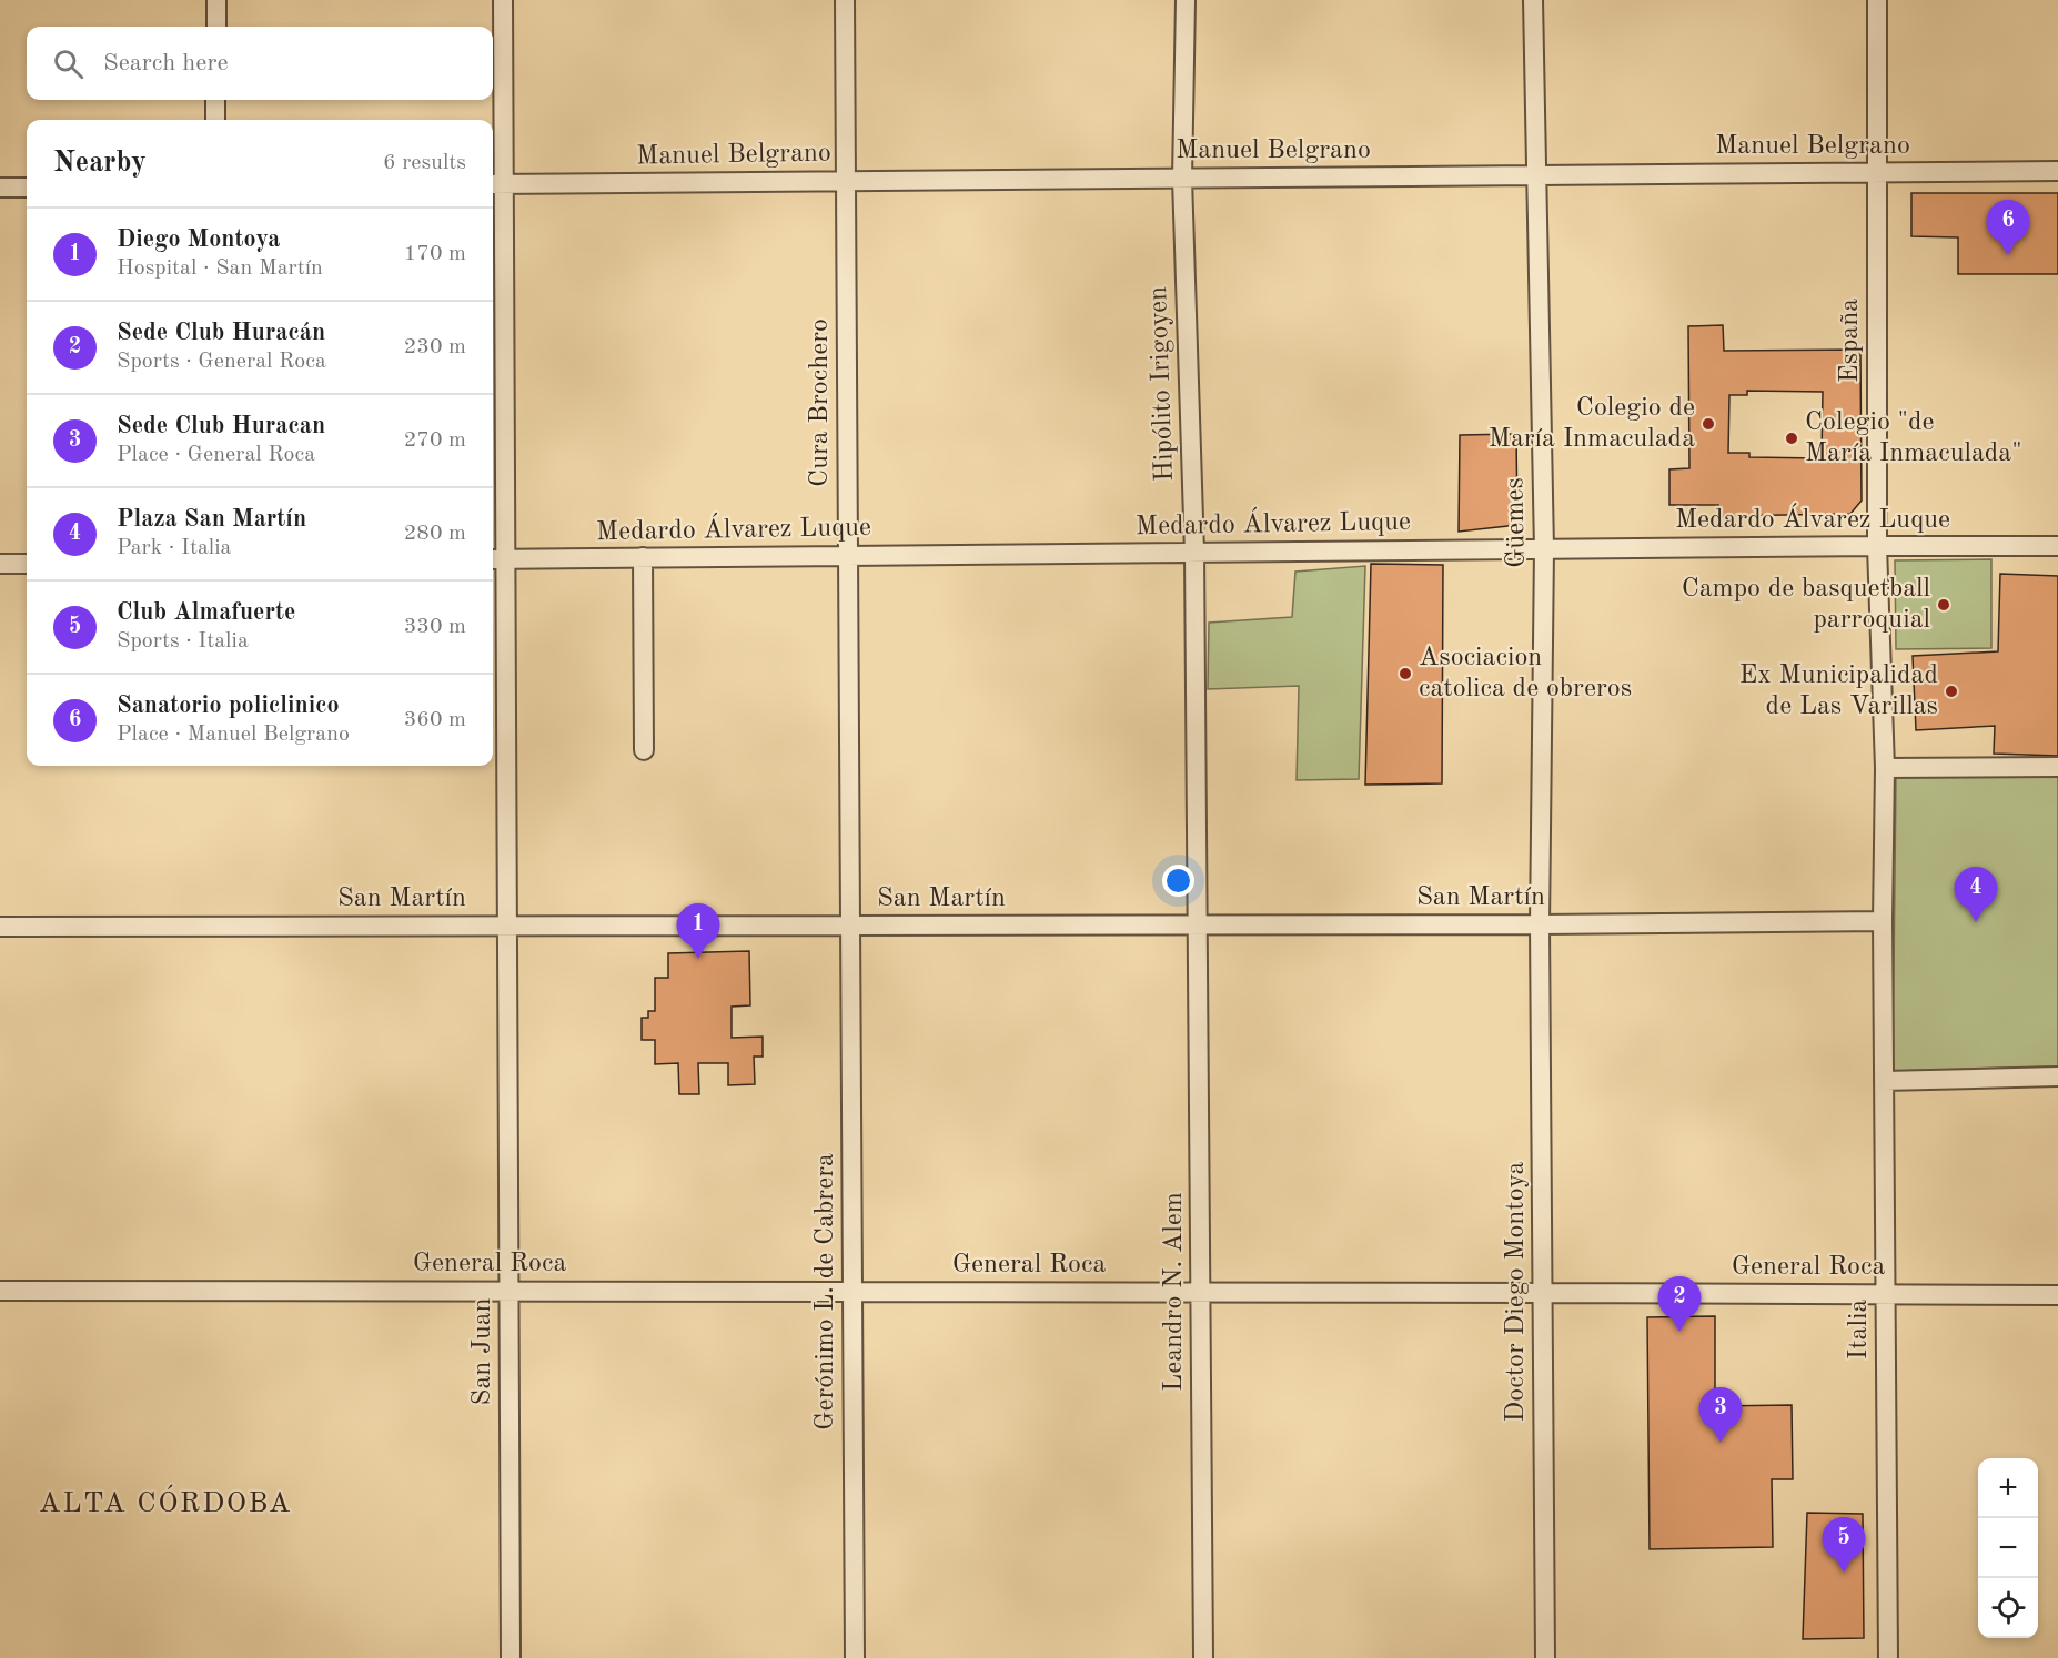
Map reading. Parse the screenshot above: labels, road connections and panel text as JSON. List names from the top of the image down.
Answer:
{
  "streets": {
    "street": [
      "Manuel Belgrano",
      "España",
      "Hipólito Irigoyen",
      "Cura Brochero",
      "Medardo Álvarez Luque",
      "Güemes",
      "San Martín",
      "General Roca",
      "Gerónimo L. de Cabrera",
      "Leandro N. Alem",
      "Doctor Diego Montoya",
      "Italia",
      "San Juan"
    ]
  },
  "crossings": [
    ["Manuel Belgrano", "España"],
    ["Manuel Belgrano", "Hipólito Irigoyen"],
    ["Manuel Belgrano", "Cura Brochero"],
    ["Manuel Belgrano", "Güemes"],
    ["Manuel Belgrano", "San Juan"],
    ["España", "Medardo Álvarez Luque"],
    ["España", "San Martín"],
    ["España", "Italia"],
    ["Hipólito Irigoyen", "Medardo Álvarez Luque"],
    ["Hipólito Irigoyen", "San Martín"],
    ["Hipólito Irigoyen", "Leandro N. Alem"],
    ["Cura Brochero", "Medardo Álvarez Luque"],
    ["Cura Brochero", "San Martín"],
    ["Cura Brochero", "Gerónimo L. de Cabrera"],
    ["Medardo Álvarez Luque", "Güemes"],
    ["Medardo Álvarez Luque", "San Juan"],
    ["Güemes", "San Martín"],
    ["Güemes", "Doctor Diego Montoya"],
    ["San Martín", "Gerónimo L. de Cabrera"],
    ["San Martín", "Leandro N. Alem"],
    ["San Martín", "Doctor Diego Montoya"],
    ["San Martín", "Italia"],
    ["San Martín", "San Juan"],
    ["General Roca", "Gerónimo L. de Cabrera"],
    ["General Roca", "Leandro N. Alem"],
    ["General Roca", "Doctor Diego Montoya"],
    ["General Roca", "Italia"],
    ["General Roca", "San Juan"]
  ],
  "districts": ["ALTA CÓRDOBA"],
  "places": [
    "Colegio de María Inmaculada",
    "Colegio \"de María Inmaculada\"",
    "Campo de basquetball parroquial",
    "Asociacion catolica de obreros",
    "Ex Municipalidad de Las Varillas"
  ],
  "page": {
    "search": "Search here",
    "heading": ["Nearby", "6 results"],
    "pins": [
      "6",
      "4",
      "1",
      "2",
      "3",
      "5"
    ],
    "list": [
      {
        "mark": "1",
        "name": "Diego Montoya",
        "note": "Hospital · San Martín",
        "value": "170 m"
      },
      {
        "mark": "2",
        "name": "Sede Club Huracán",
        "note": "Sports · General Roca",
        "value": "230 m"
      },
      {
        "mark": "3",
        "name": "Sede Club Huracan",
        "note": "Place · General Roca",
        "value": "270 m"
      },
      {
        "mark": "4",
        "name": "Plaza San Martín",
        "note": "Park · Italia",
        "value": "280 m"
      },
      {
        "mark": "5",
        "name": "Club Almafuerte",
        "note": "Sports · Italia",
        "value": "330 m"
      },
      {
        "mark": "6",
        "name": "Sanatorio policlinico",
        "note": "Place · Manuel Belgrano",
        "value": "360 m"
      }
    ],
    "map_buttons": ["+", "−"]
  }
}
